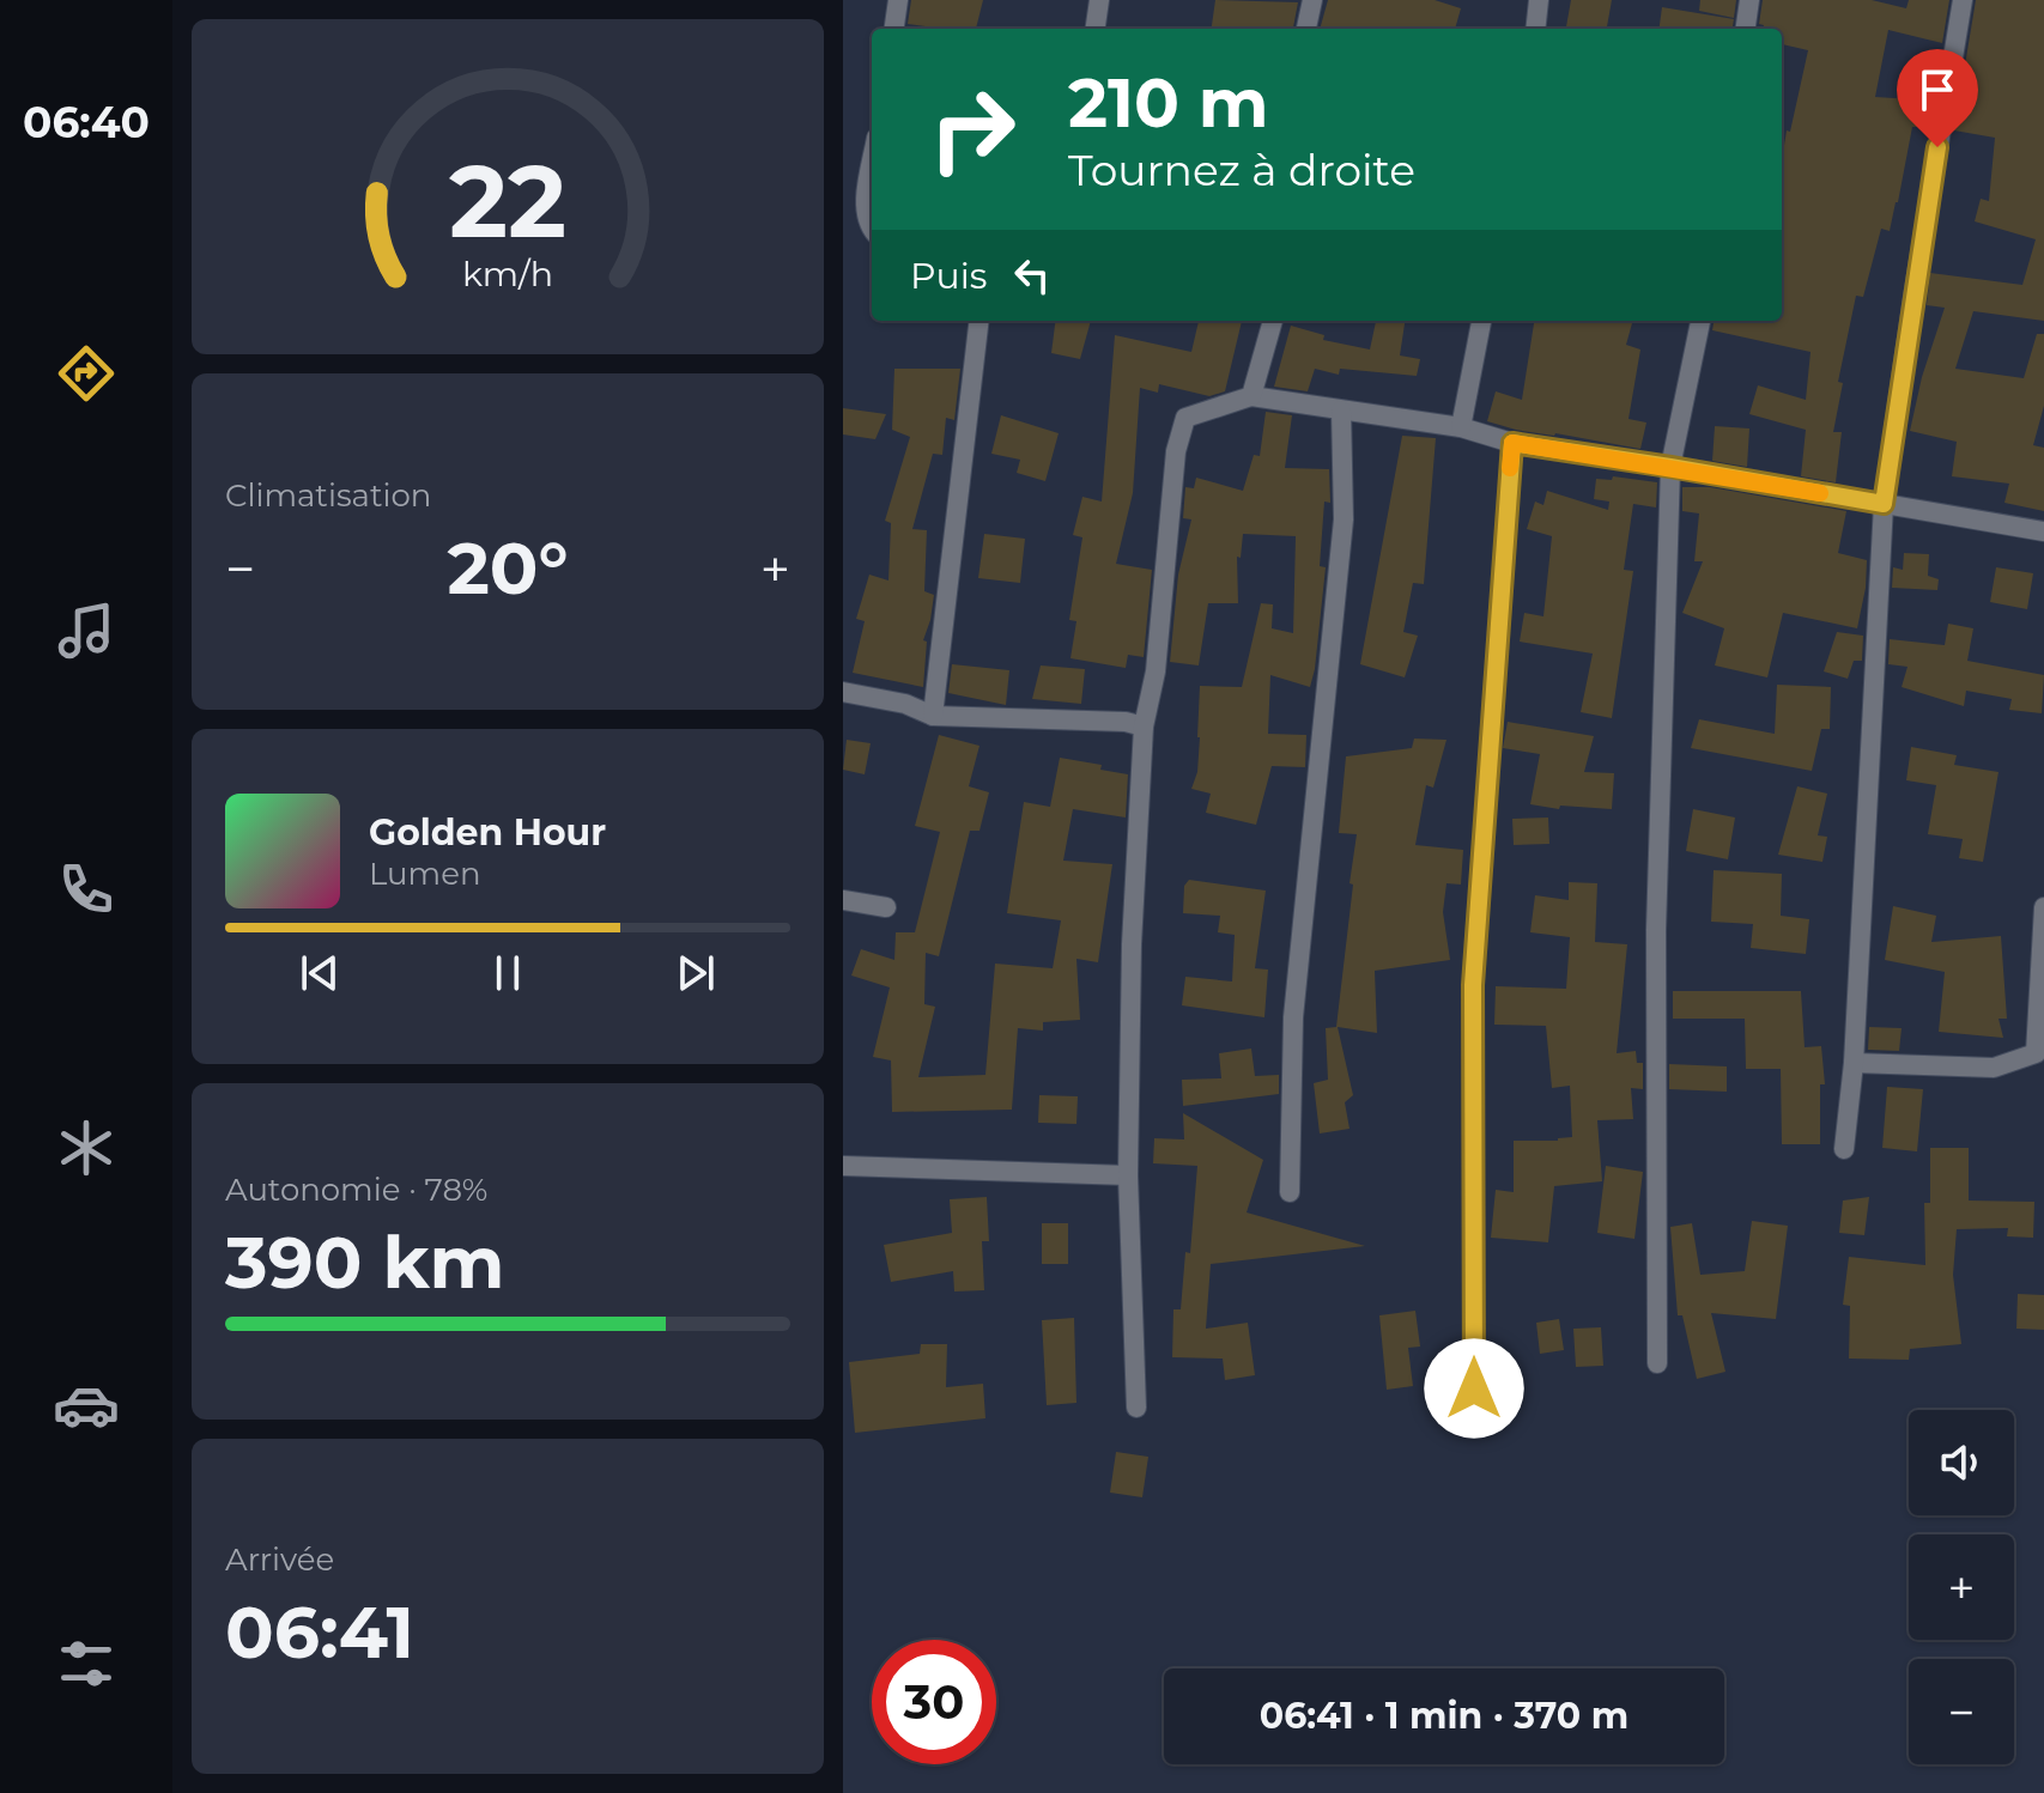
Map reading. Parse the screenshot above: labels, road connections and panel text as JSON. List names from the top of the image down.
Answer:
{
  "page": {
    "tabs": "06:40",
    "turn": ["210 m", "Tournez à droite"],
    "then": "Puis",
    "tile": [
      "Climatisation",
      ["Autonomie · 78%", "390 km"],
      ["Arrivée", "06:41"]
    ],
    "heat": ["−", "20°", "+"],
    "song": ["Golden Hour", "Lumen"],
    "map_buttons": ["+", "−"],
    "limit": "30",
    "trip": "06:41 · 1 min · 370 m",
    "gauge": ["22", "km/h"]
  }
}
